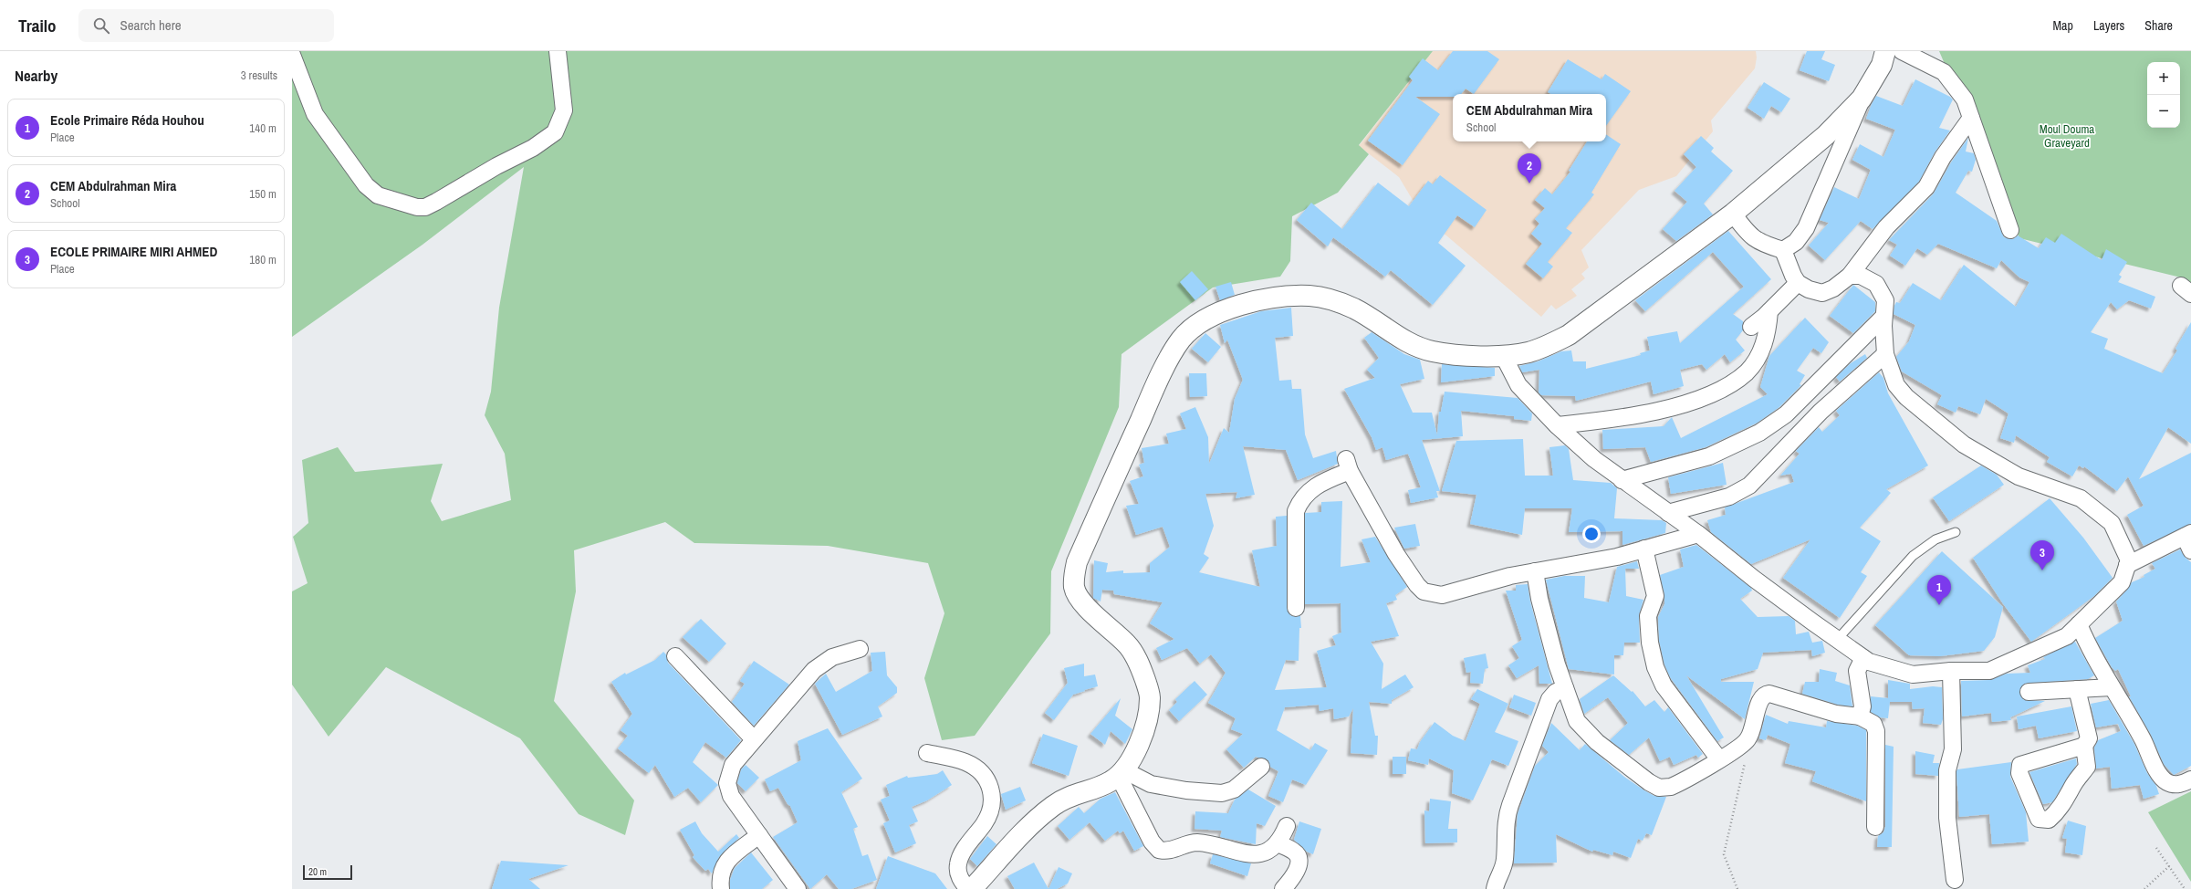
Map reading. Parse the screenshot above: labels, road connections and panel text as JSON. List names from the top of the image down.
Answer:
{
  "parks": ["Moul Douma Graveyard"],
  "scale_bar": "20 m",
  "page": {
    "header": "Trailo",
    "search": "Search here",
    "nav": ["Map", "Layers", "Share"],
    "heading": ["Nearby", "3 results"],
    "map_buttons": ["+", "−"],
    "popup": ["CEM Abdulrahman Mira", "School"],
    "list": [
      {
        "mark": "1",
        "name": "Ecole Primaire Réda Houhou",
        "note": "Place",
        "value": "140 m"
      },
      {
        "mark": "2",
        "name": "CEM Abdulrahman Mira",
        "note": "School",
        "value": "150 m"
      },
      {
        "mark": "3",
        "name": "ECOLE PRIMAIRE MIRI AHMED",
        "note": "Place",
        "value": "180 m"
      }
    ],
    "pins": ["2", "3", "1"],
    "scale": "20 m"
  }
}
